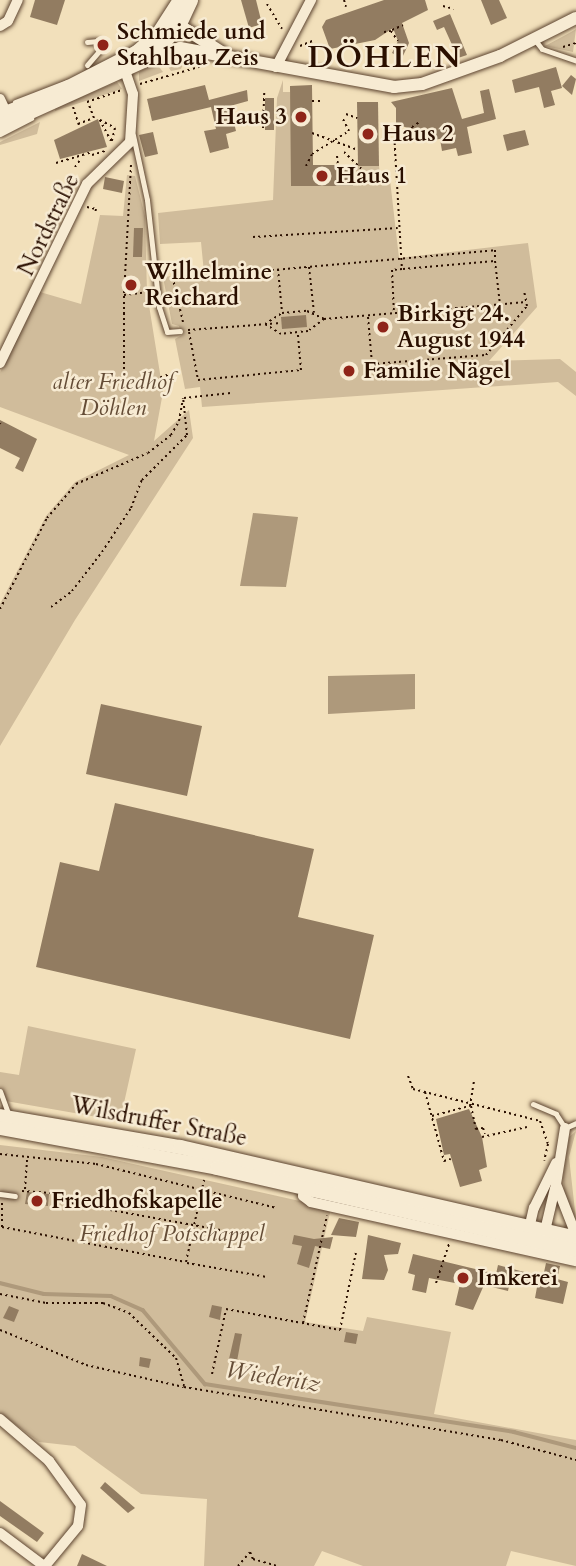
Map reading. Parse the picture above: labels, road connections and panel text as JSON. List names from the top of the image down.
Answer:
{
  "streets": {
    "main road": ["Wilsdruffer Straße"],
    "street": ["Nordstraße"]
  },
  "districts": ["DÖHLEN"],
  "water": ["Wiederitz"],
  "parks": ["alter Friedhof Döhlen", "Friedhof Potschappel"],
  "places": [
    "Schmiede und Stahlbau Zeis",
    "Haus 3",
    "Haus 2",
    "Haus 1",
    "Wilhelmine Reichard",
    "Birkigt 24. August 1944",
    "Familie Nägel",
    "Friedhofskapelle",
    "Imkerei"
  ]
}
